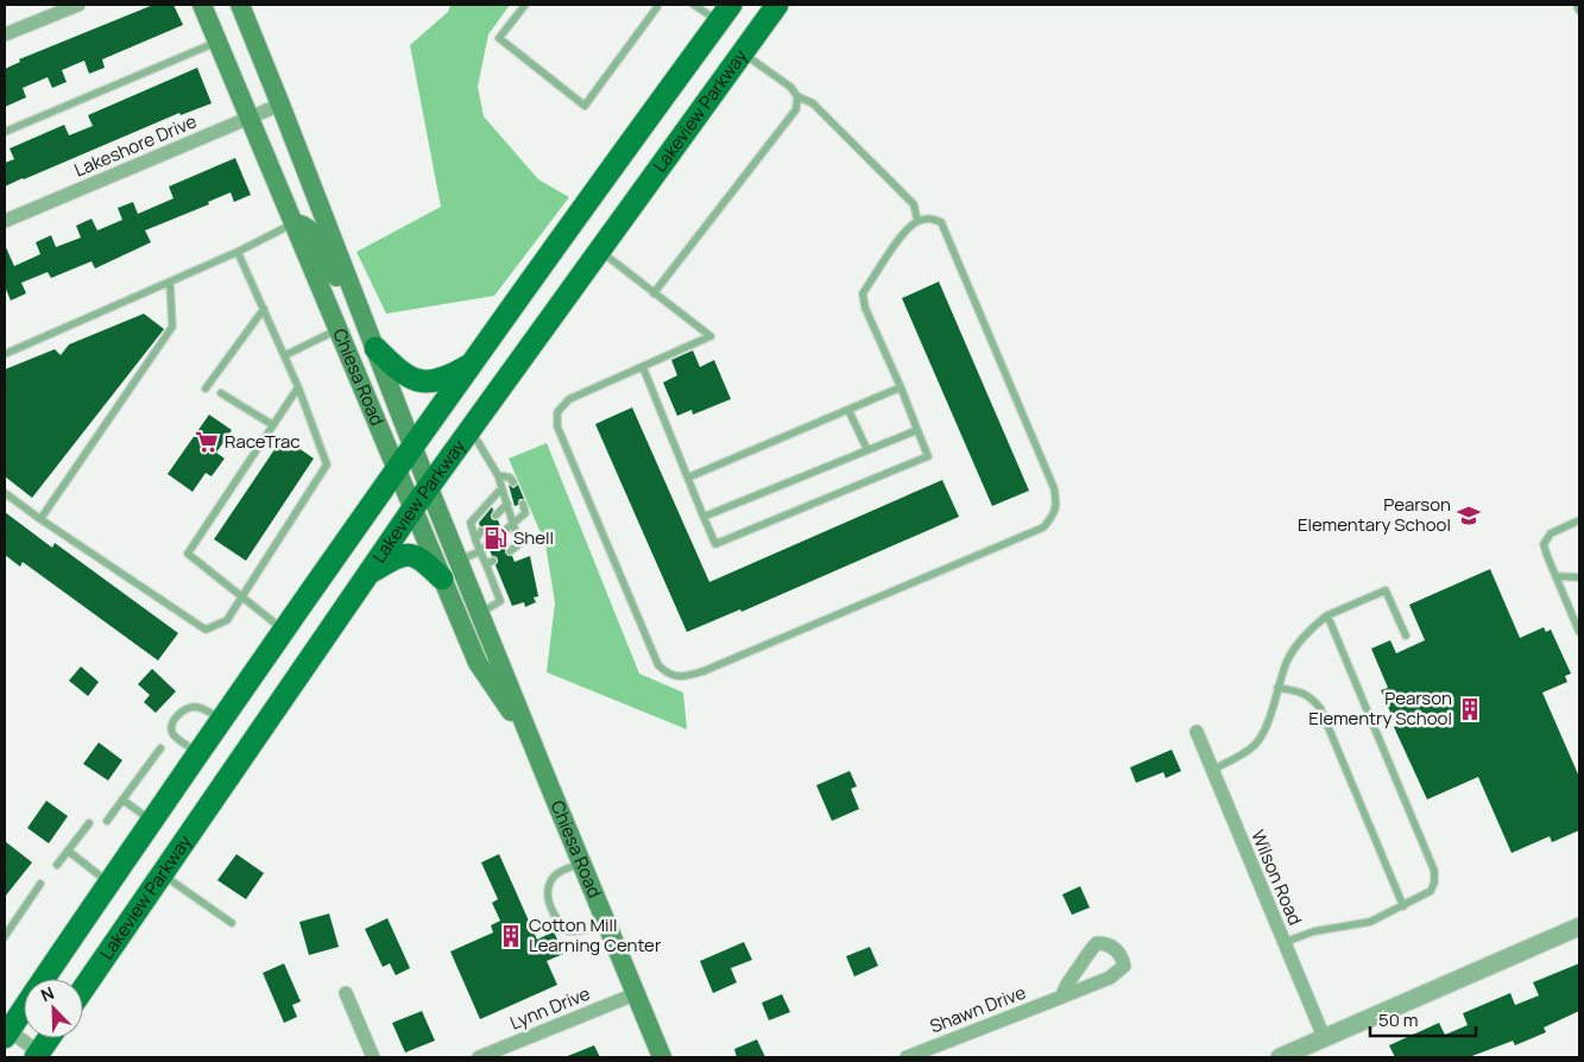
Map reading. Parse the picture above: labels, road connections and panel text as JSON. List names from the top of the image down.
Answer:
{
  "streets": {
    "main road": ["Lakeview Parkway", "Chiesa Road"],
    "street": [
      "Lakeshore Drive",
      "Wilson Road",
      "Lynn Drive",
      "Shawn Drive"
    ]
  },
  "crossings": [
    ["Lakeview Parkway", "Chiesa Road"],
    ["Lakeshore Drive", "Chiesa Road"],
    ["Chiesa Road", "Lynn Drive"]
  ],
  "places": {
    "supermarket": ["RaceTrac"],
    "school or university": ["Pearson Elementary School"],
    "fuel station": ["Shell"],
    "building": ["Pearson Elementry School", "Cotton Mill Learning Center"]
  },
  "scale_bar": "50 m",
  "north": "top left"
}
